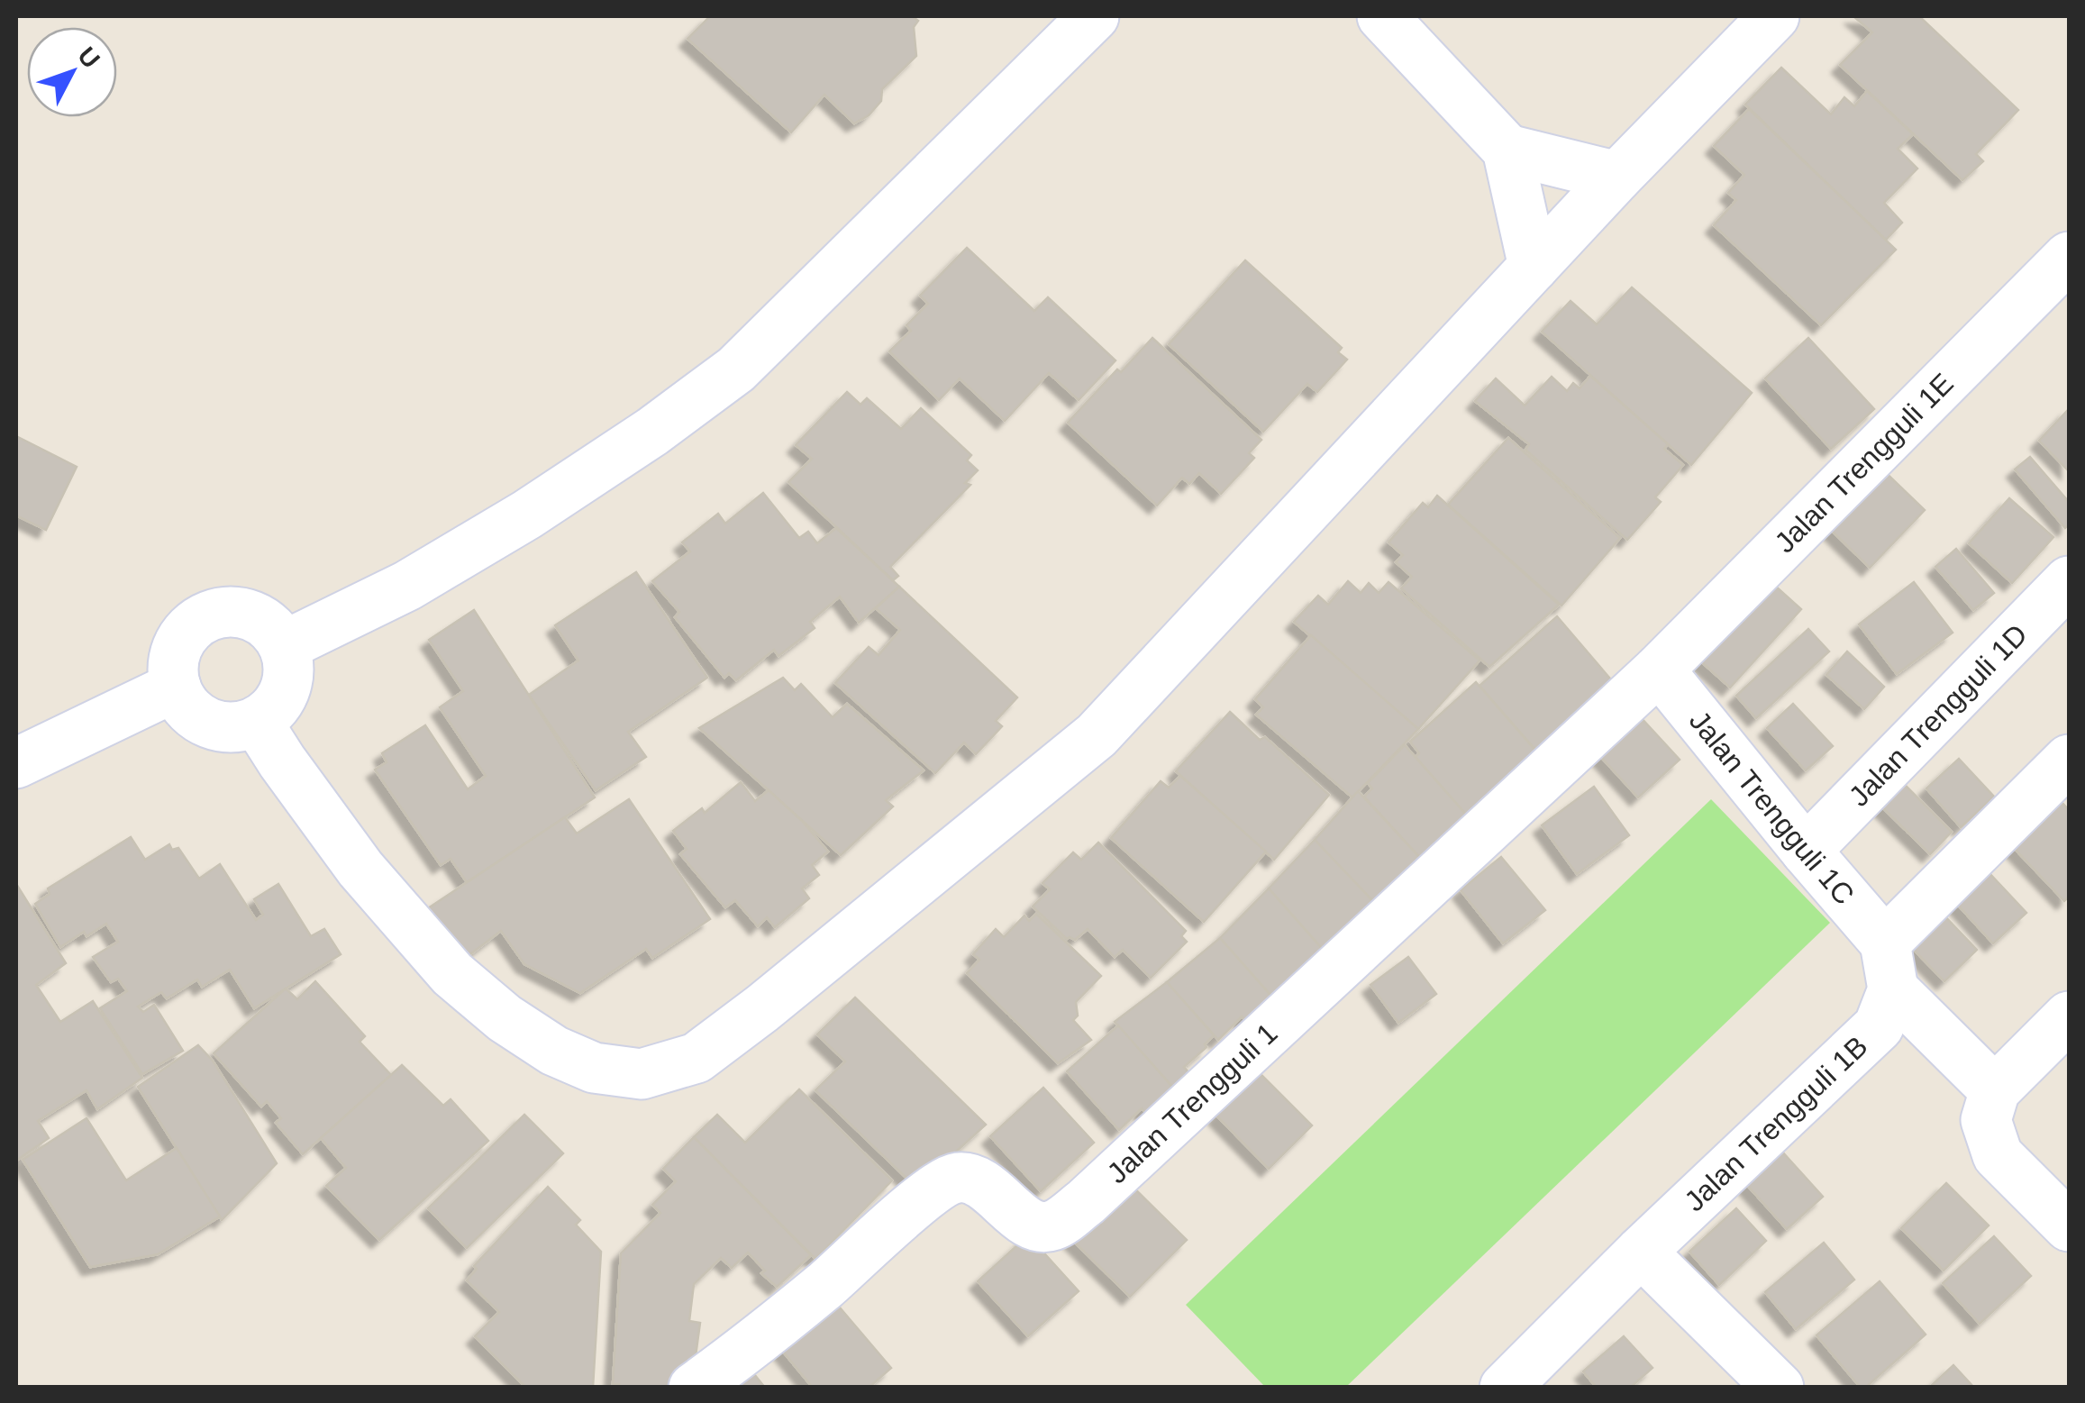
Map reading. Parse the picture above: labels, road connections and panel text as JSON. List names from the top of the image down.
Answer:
{
  "streets": {
    "street": [
      "Jalan Trengguli 1E",
      "Jalan Trengguli 1D",
      "Jalan Trengguli 1C",
      "Jalan Trengguli 1",
      "Jalan Trengguli 1B"
    ]
  },
  "crossings": [
    ["Jalan Trengguli 1E", "Jalan Trengguli 1C"],
    ["Jalan Trengguli 1E", "Jalan Trengguli 1"],
    ["Jalan Trengguli 1D", "Jalan Trengguli 1C"],
    ["Jalan Trengguli 1C", "Jalan Trengguli 1"],
    ["Jalan Trengguli 1C", "Jalan Trengguli 1B"]
  ],
  "north": "top right"
}
